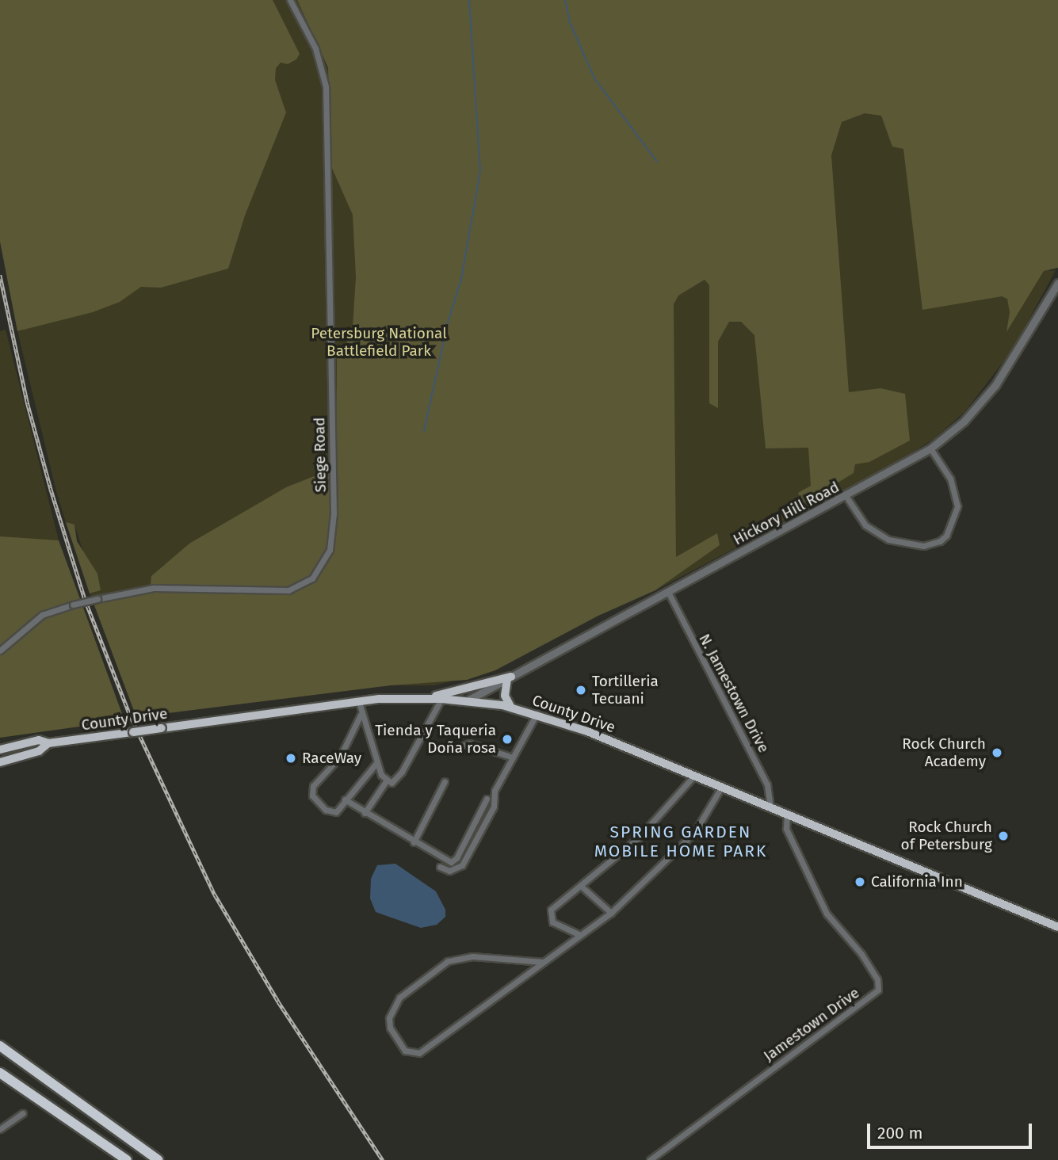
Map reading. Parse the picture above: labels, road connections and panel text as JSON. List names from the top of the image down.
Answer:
{
  "streets": {
    "highway": ["County Drive"],
    "street": [
      "Siege Road",
      "Hickory Hill Road",
      "N. Jamestown Drive",
      "Jamestown Drive"
    ]
  },
  "crossings": [
    ["Hickory Hill Road", "N. Jamestown Drive"],
    ["Hickory Hill Road", "County Drive"],
    ["N. Jamestown Drive", "County Drive"],
    ["County Drive", "Jamestown Drive"]
  ],
  "districts": ["SPRING GARDEN MOBILE HOME PARK"],
  "parks": ["Petersburg National Battlefield Park"],
  "places": [
    "Tortilleria Tecuani",
    "Tienda y Taqueria Doña rosa",
    "Rock Church Academy",
    "RaceWay",
    "Rock Church of Petersburg",
    "California Inn"
  ],
  "scale_bar": "200 m"
}
